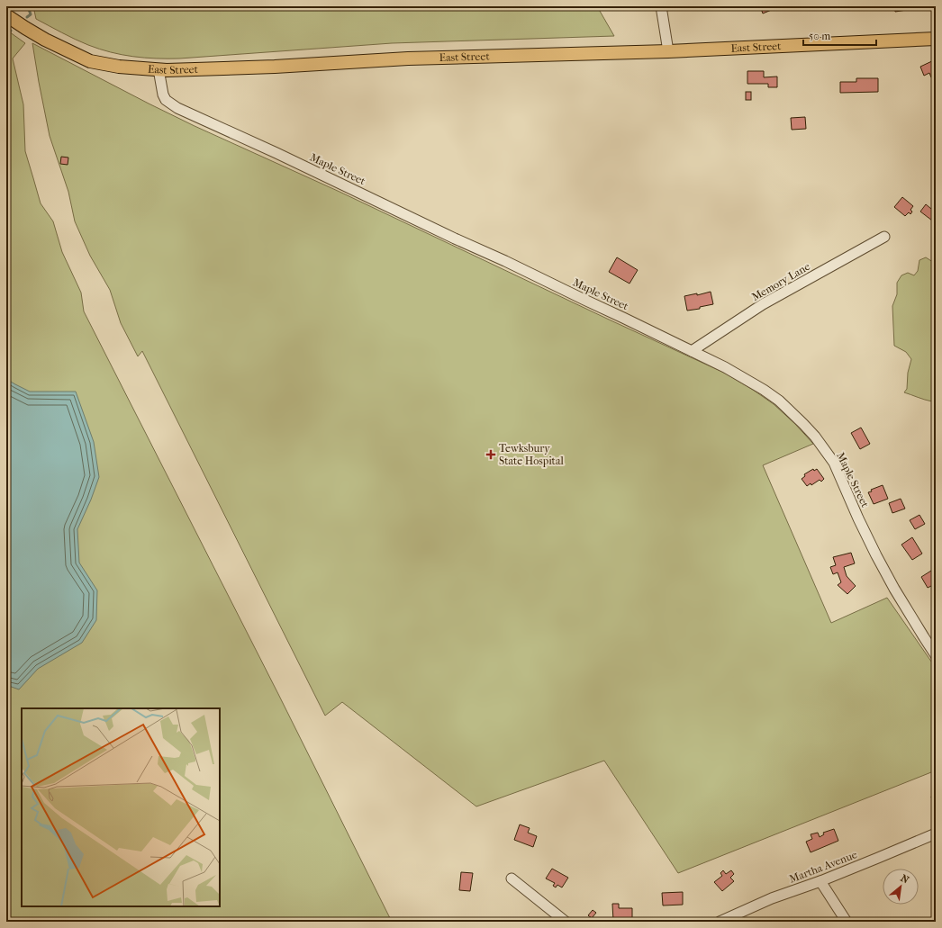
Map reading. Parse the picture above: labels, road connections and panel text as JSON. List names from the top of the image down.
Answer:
{
  "streets": {
    "main road": ["East Street"],
    "street": ["Maple Street", "Memory Lane", "Martha Avenue"]
  },
  "crossings": [
    ["East Street", "Maple Street"],
    ["Maple Street", "Memory Lane"]
  ],
  "places": {
    "health": ["Tewksbury State Hospital"]
  },
  "scale_bar": "50 m",
  "north": "top right"
}
